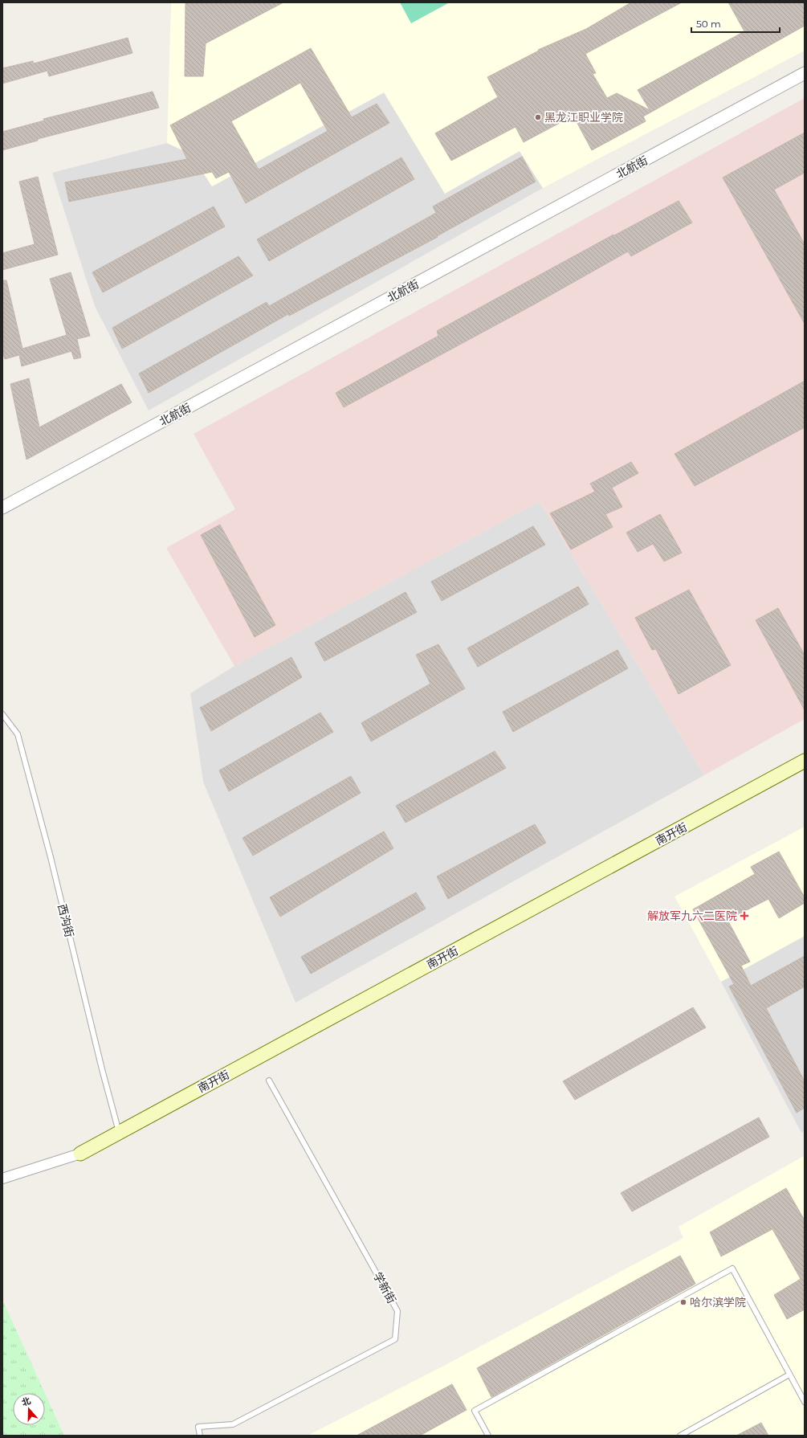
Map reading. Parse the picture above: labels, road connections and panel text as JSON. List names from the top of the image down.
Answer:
{
  "streets": {
    "main road": ["南开街"],
    "street": ["北航街"],
    "lane": ["西沟街", "学新街"]
  },
  "crossings": [
    ["南开街", "西沟街"]
  ],
  "places": {
    "other": ["黑龙江职业学院", "哈尔滨学院"],
    "health": ["解放军九六二医院"]
  },
  "scale_bar": "50 m",
  "north": "top"
}
